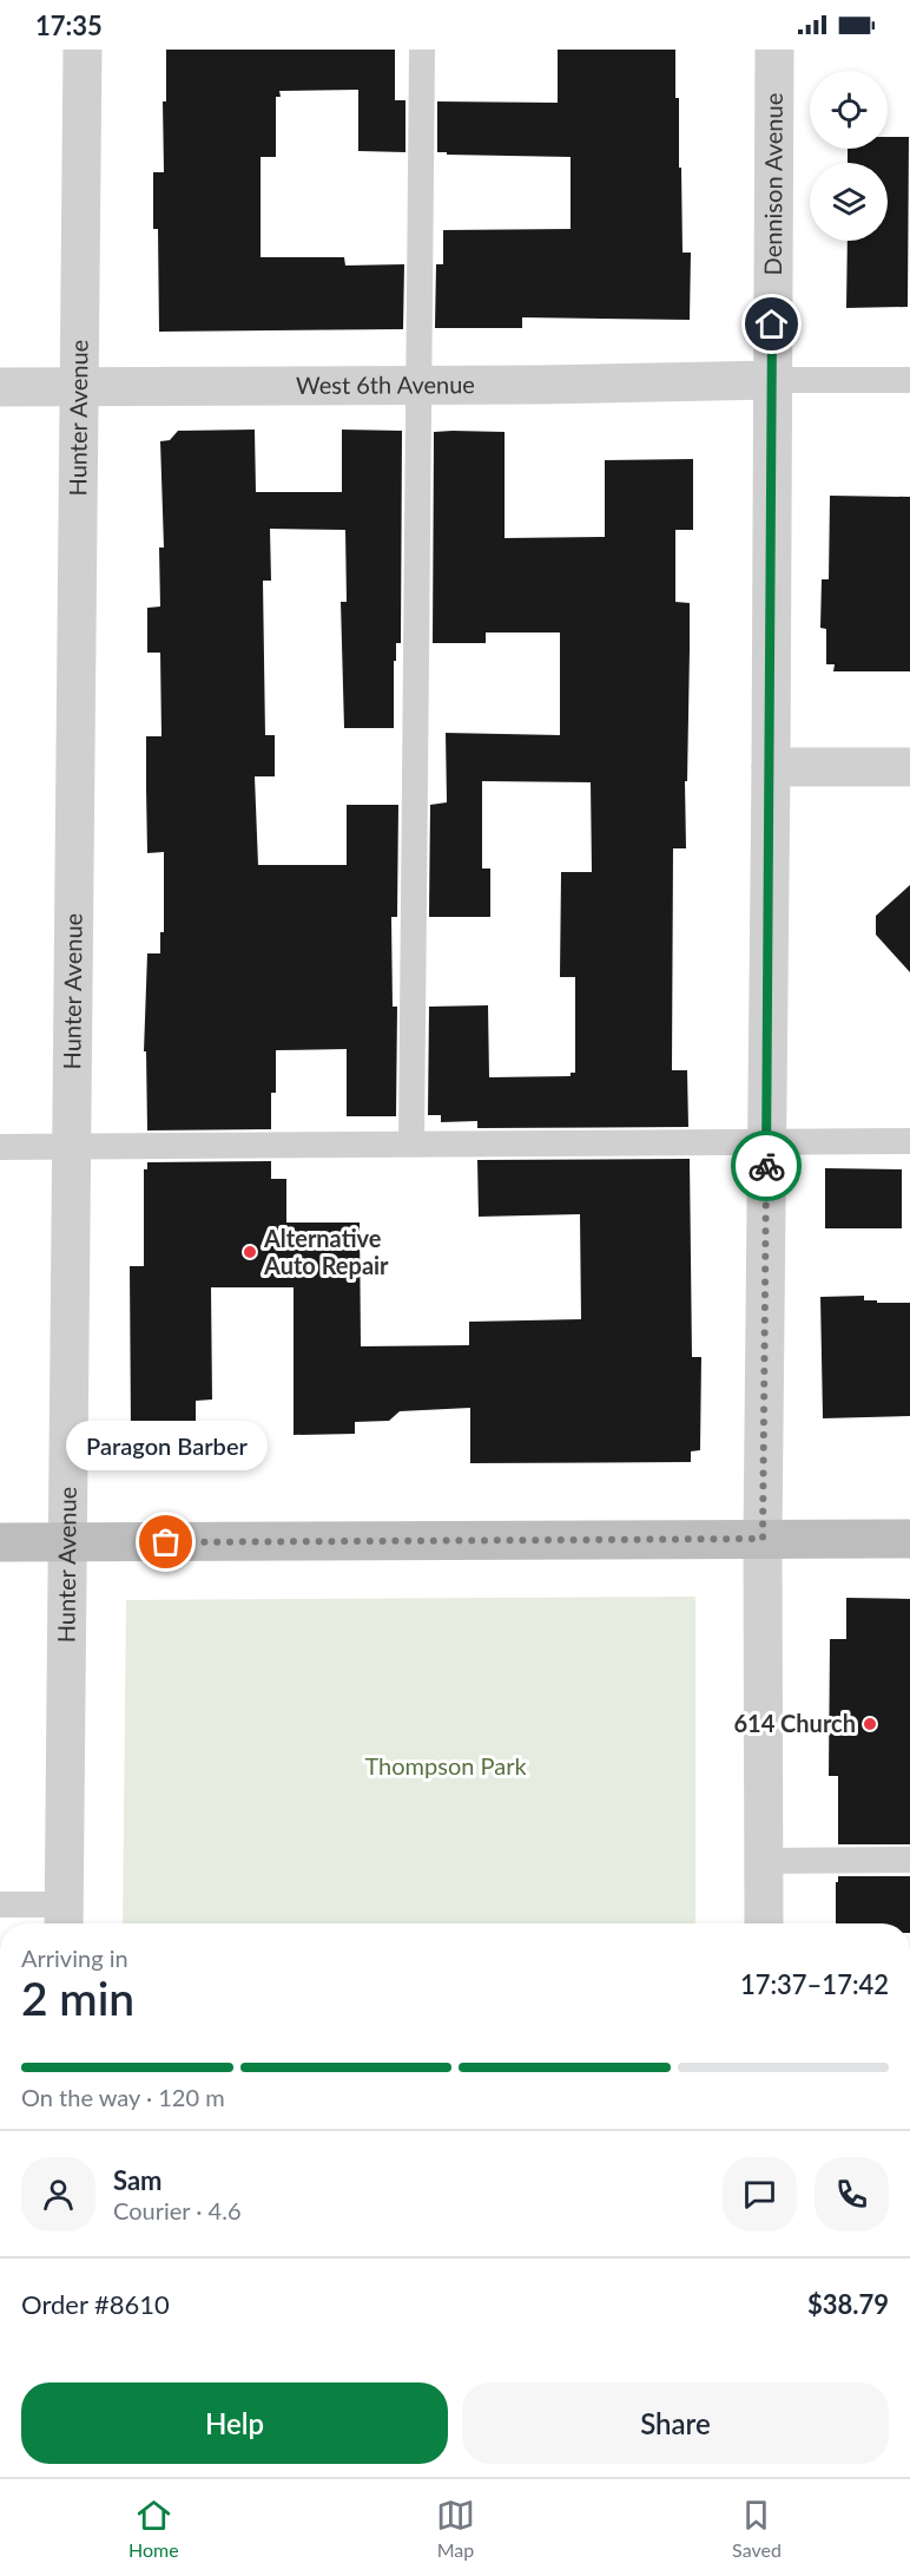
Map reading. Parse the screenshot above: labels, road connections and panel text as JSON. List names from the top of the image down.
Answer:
{
  "streets": {
    "street": ["Dennison Avenue", "West 6th Avenue", "Hunter Avenue"]
  },
  "crossings": [
    ["Dennison Avenue", "West 6th Avenue"],
    ["West 6th Avenue", "Hunter Avenue"]
  ],
  "parks": ["Thompson Park"],
  "places": ["Alternative Auto Repair", "Paragon Barber", "614 Church"],
  "page": {
    "status": "17:35",
    "bubble": "Paragon Barber",
    "heading": ["2 min", "Arriving in", "17:37–17:42"],
    "panel": [
      "Sam",
      "Courier · 4.6",
      "Order #8610",
      "$38.79"
    ],
    "bar": "On the way · 120 m",
    "buttons": ["Help", "Share"],
    "tabs": ["Home", "Map", "Saved"]
  }
}
